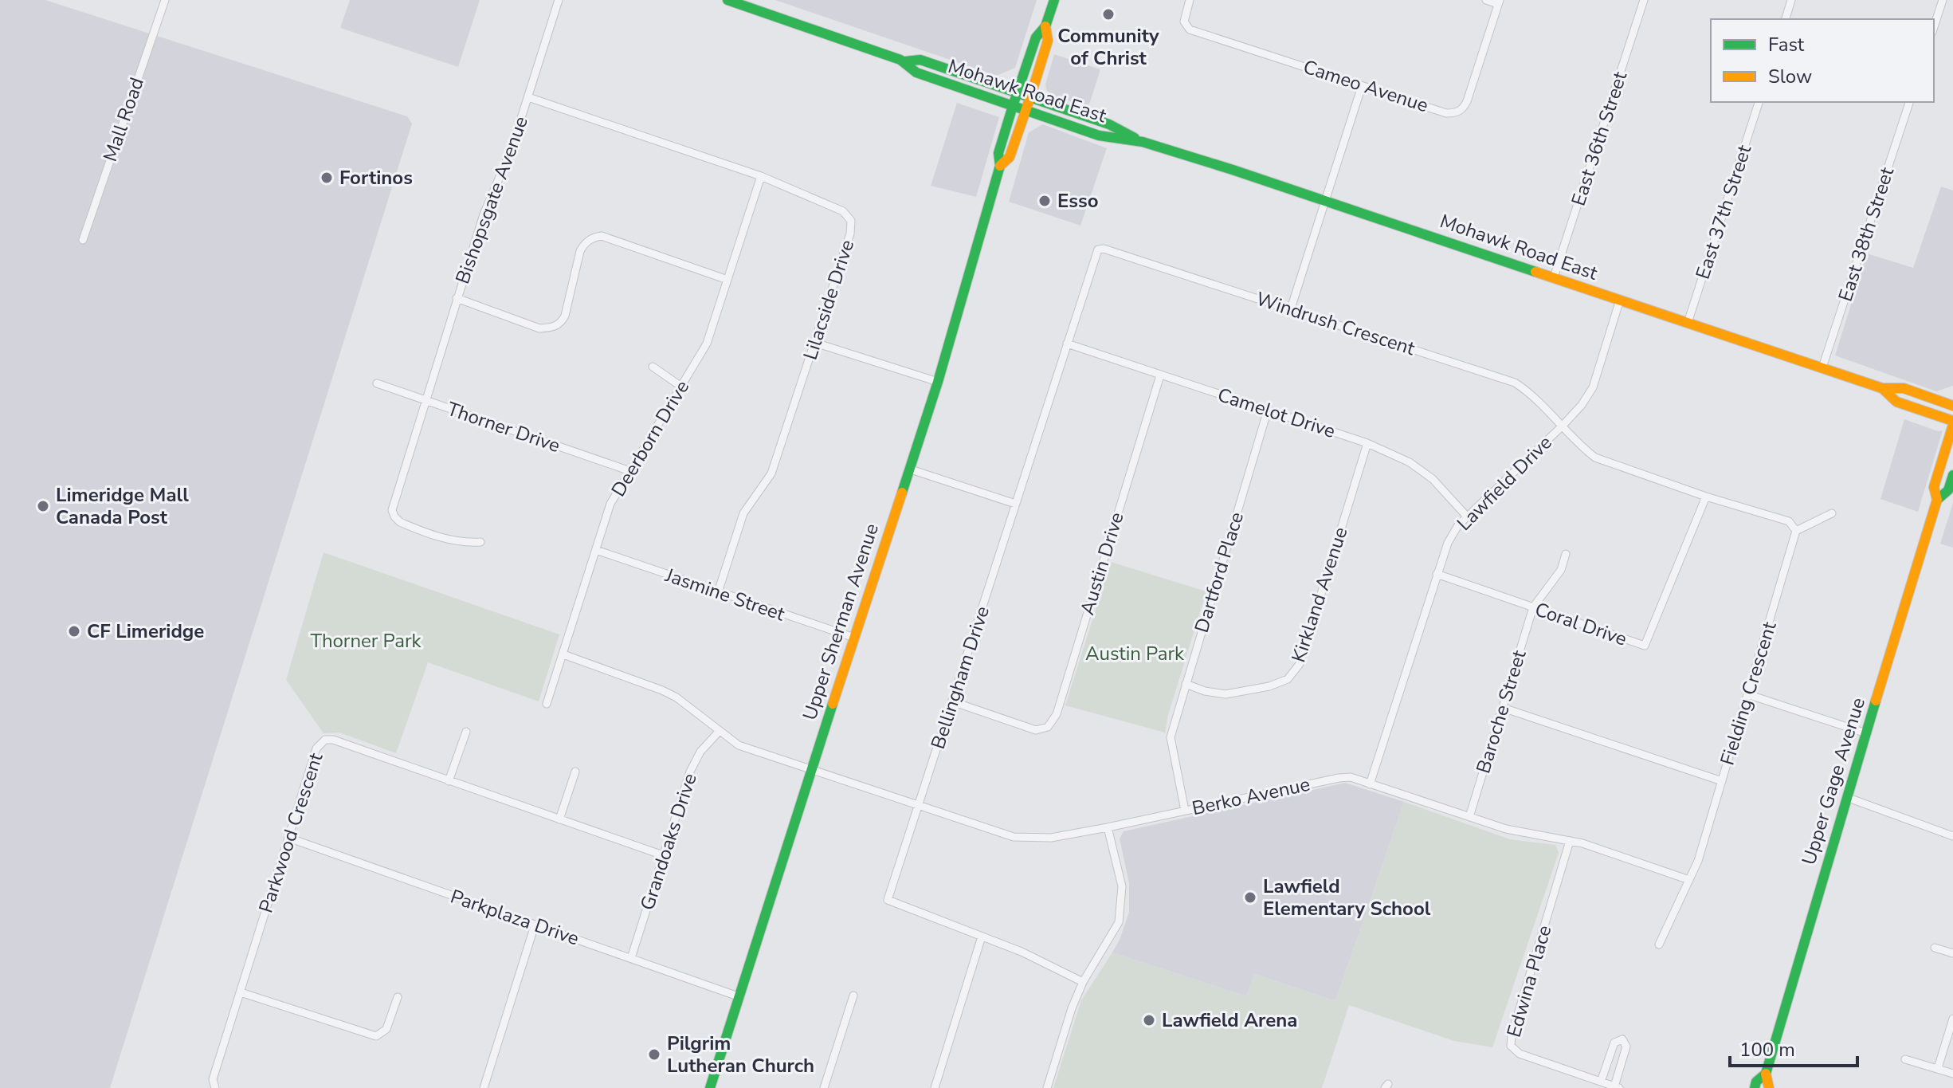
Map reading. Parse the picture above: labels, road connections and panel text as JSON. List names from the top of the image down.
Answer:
{
  "streets": {
    "main road": ["Mohawk Road East", "Upper Sherman Avenue", "Upper Gage Avenue"],
    "street": [
      "Cameo Avenue",
      "Mall Road",
      "East 36th Street",
      "Bishopsgate Avenue",
      "East 37th Street",
      "East 38th Street",
      "Lilacside Drive",
      "Windrush Crescent",
      "Camelot Drive",
      "Thorner Drive",
      "Deerborn Drive",
      "Lawfield Drive",
      "Austin Drive",
      "Dartford Place",
      "Jasmine Street",
      "Kirkland Avenue",
      "Coral Drive",
      "Bellingham Drive",
      "Fielding Crescent",
      "Baroche Street",
      "Berko Avenue",
      "Parkwood Crescent",
      "Grandoaks Drive",
      "Parkplaza Drive",
      "Edwina Place"
    ]
  },
  "crossings": [
    ["Mohawk Road East", "East 36th Street"],
    ["Mohawk Road East", "East 37th Street"],
    ["Mohawk Road East", "East 38th Street"],
    ["Mohawk Road East", "Lawfield Drive"],
    ["Mohawk Road East", "Upper Sherman Avenue"],
    ["Mohawk Road East", "Upper Gage Avenue"],
    ["Bishopsgate Avenue", "Lilacside Drive"],
    ["Bishopsgate Avenue", "Thorner Drive"],
    ["Lilacside Drive", "Deerborn Drive"],
    ["Lilacside Drive", "Jasmine Street"],
    ["Windrush Crescent", "Lawfield Drive"],
    ["Windrush Crescent", "Bellingham Drive"],
    ["Camelot Drive", "Lawfield Drive"],
    ["Camelot Drive", "Austin Drive"],
    ["Camelot Drive", "Dartford Place"],
    ["Camelot Drive", "Kirkland Avenue"],
    ["Camelot Drive", "Bellingham Drive"],
    ["Thorner Drive", "Deerborn Drive"],
    ["Deerborn Drive", "Jasmine Street"],
    ["Deerborn Drive", "Berko Avenue"],
    ["Lawfield Drive", "Coral Drive"],
    ["Lawfield Drive", "Berko Avenue"],
    ["Austin Drive", "Bellingham Drive"],
    ["Dartford Place", "Kirkland Avenue"],
    ["Dartford Place", "Berko Avenue"],
    ["Jasmine Street", "Upper Sherman Avenue"],
    ["Upper Sherman Avenue", "Berko Avenue"],
    ["Upper Sherman Avenue", "Parkplaza Drive"],
    ["Coral Drive", "Baroche Street"],
    ["Bellingham Drive", "Berko Avenue"],
    ["Fielding Crescent", "Baroche Street"],
    ["Baroche Street", "Berko Avenue"],
    ["Berko Avenue", "Grandoaks Drive"],
    ["Berko Avenue", "Edwina Place"],
    ["Parkwood Crescent", "Grandoaks Drive"],
    ["Parkwood Crescent", "Parkplaza Drive"],
    ["Grandoaks Drive", "Parkplaza Drive"]
  ],
  "parks": ["Thorner Park", "Austin Park"],
  "places": [
    "Community of Christ",
    "Fortinos",
    "Esso",
    "Limeridge Mall Canada Post",
    "CF Limeridge",
    "Lawfield Elementary School",
    "Lawfield Arena",
    "Pilgrim Lutheran Church"
  ],
  "legend": ["Fast", "Slow"],
  "scale_bar": "100 m"
}
